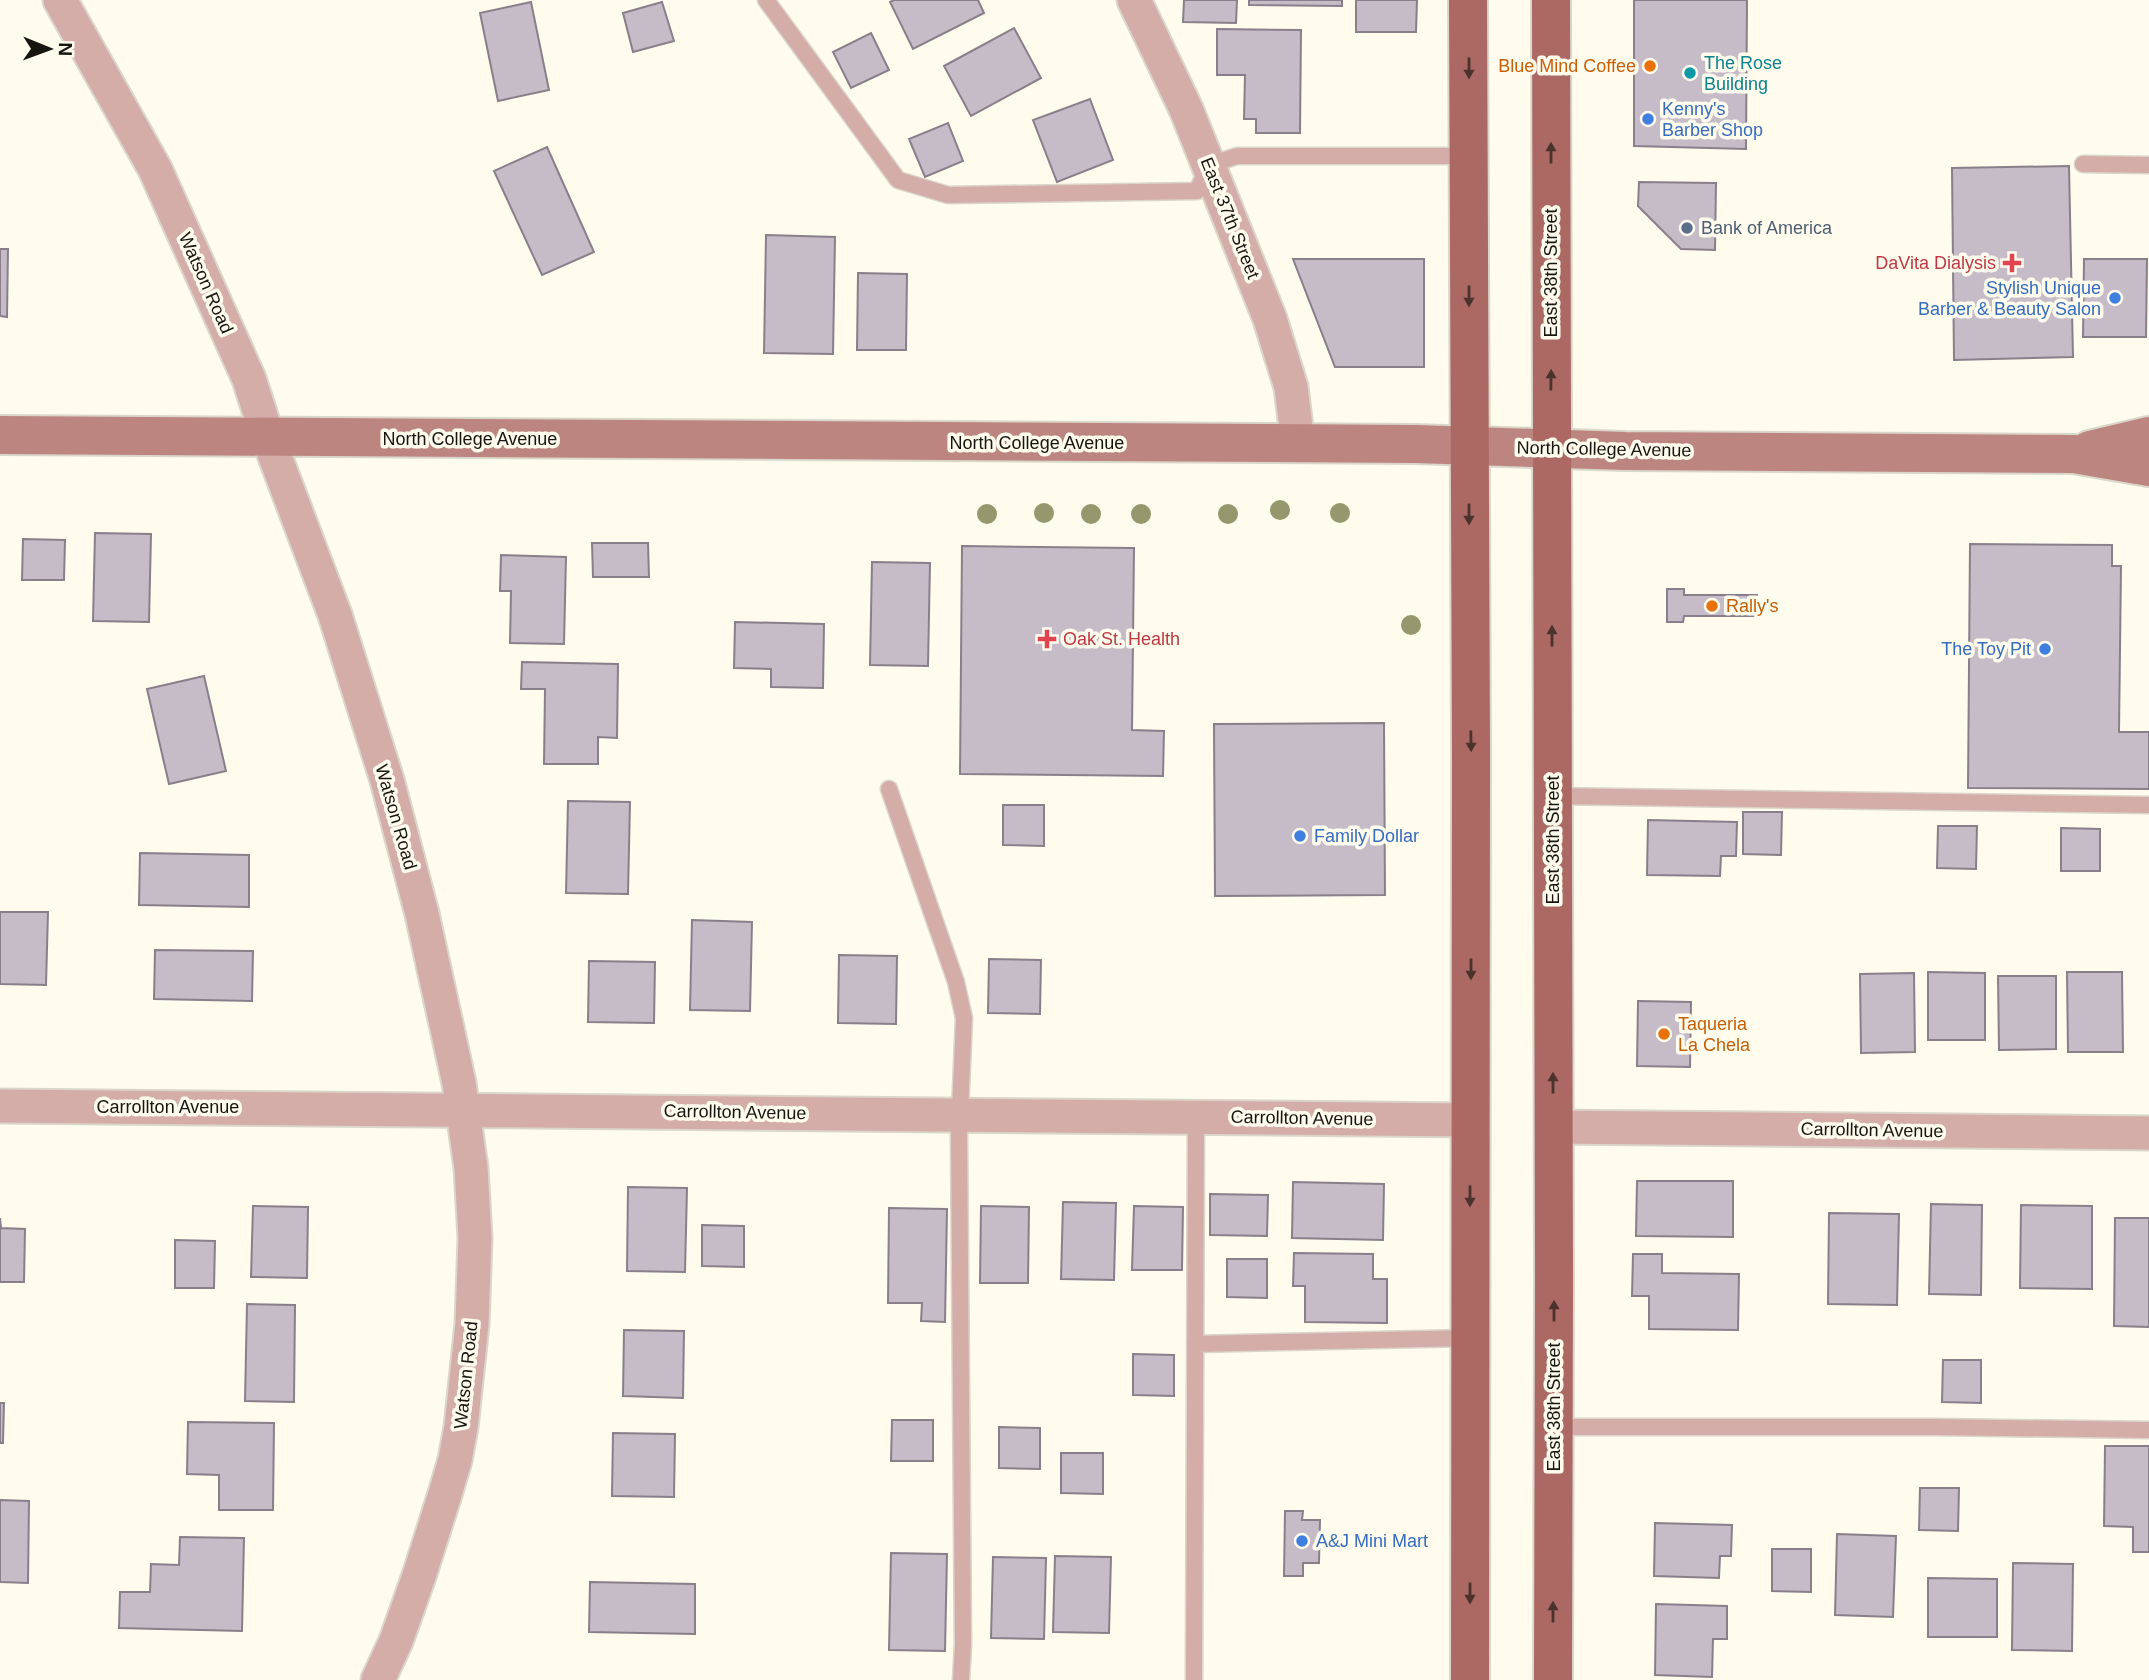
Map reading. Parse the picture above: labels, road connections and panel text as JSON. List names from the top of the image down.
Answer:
{
  "streets": {
    "main road": ["East 38th Street", "North College Avenue"],
    "street": ["East 37th Street", "Watson Road", "Carrollton Avenue"]
  },
  "crossings": [
    ["East 37th Street", "North College Avenue"],
    ["East 38th Street", "North College Avenue"],
    ["East 38th Street", "Carrollton Avenue"],
    ["Watson Road", "North College Avenue"],
    ["Watson Road", "Carrollton Avenue"]
  ],
  "places": {
    "other": [
      "Blue Mind Coffee",
      "The Rose Building",
      "Kenny's Barber Shop",
      "Bank of America",
      "Stylish Unique Barber & Beauty Salon",
      "Rally's",
      "The Toy Pit",
      "Family Dollar",
      "Taqueria La Chela",
      "A&J Mini Mart"
    ],
    "health": ["DaVita Dialysis", "Oak St. Health"]
  },
  "north": "right"
}
